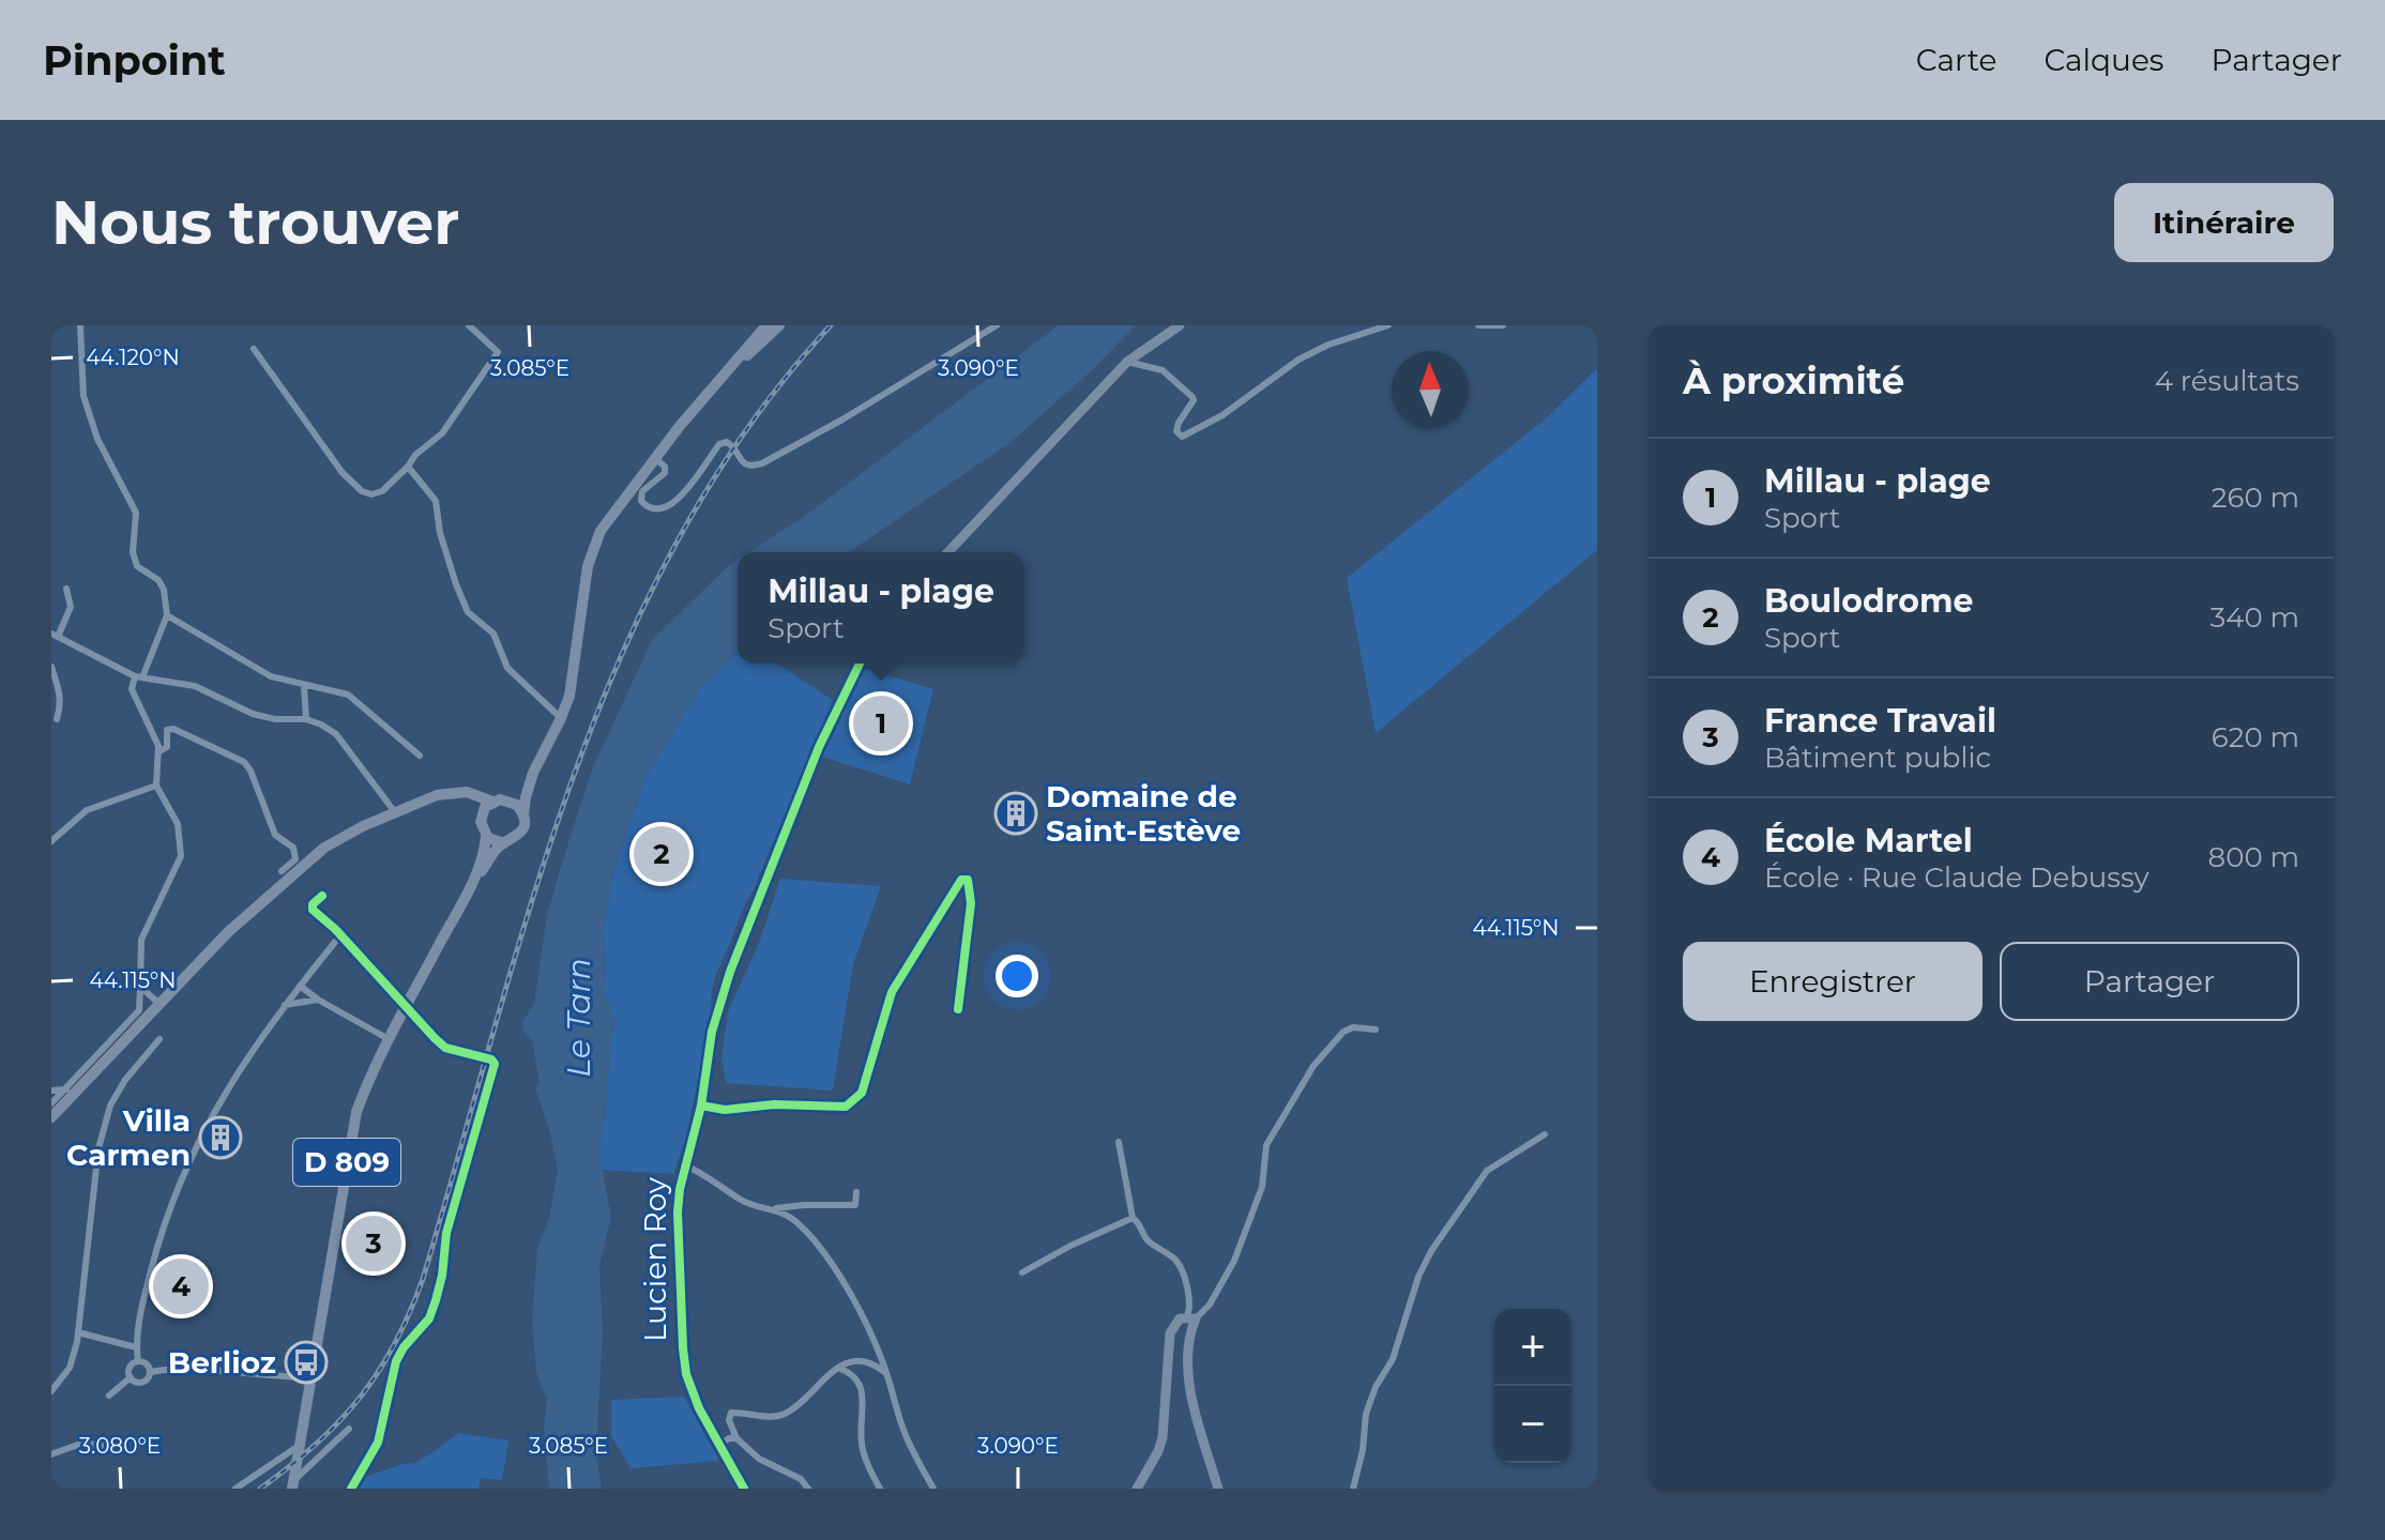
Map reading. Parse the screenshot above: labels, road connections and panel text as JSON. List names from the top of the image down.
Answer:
{
  "streets": {
    "main road": ["D 809"],
    "cycle path": ["Lucien Roy"]
  },
  "water": ["Le Tarn"],
  "places": {
    "building": ["Domaine de Saint-Estève", "Villa Carmen"],
    "bus stop": ["Berlioz"]
  },
  "north": "top",
  "page": {
    "header": "Pinpoint",
    "nav": ["Carte", "Calques", "Partager"],
    "buttons": [
      "Itinéraire",
      ["Enregistrer", "Partager"]
    ],
    "title": "Nous trouver",
    "heading": ["À proximité", "4 résultats"],
    "list": [
      {
        "mark": "1",
        "name": "Millau - plage",
        "note": "Sport",
        "value": "260 m"
      },
      {
        "mark": "2",
        "name": "Boulodrome",
        "note": "Sport",
        "value": "340 m"
      },
      {
        "mark": "3",
        "name": "France Travail",
        "note": "Bâtiment public",
        "value": "620 m"
      },
      {
        "mark": "4",
        "name": "École Martel",
        "note": "École · Rue Claude Debussy",
        "value": "800 m"
      }
    ],
    "popup": ["Millau - plage", "Sport"],
    "pins": [
      "1",
      "2",
      "3",
      "4"
    ],
    "map_buttons": ["+", "−"]
  },
  "coordinates": [
    "44.120°N",
    "3.085°E",
    "3.090°E",
    "44.115°N",
    "3.080°E"
  ]
}
